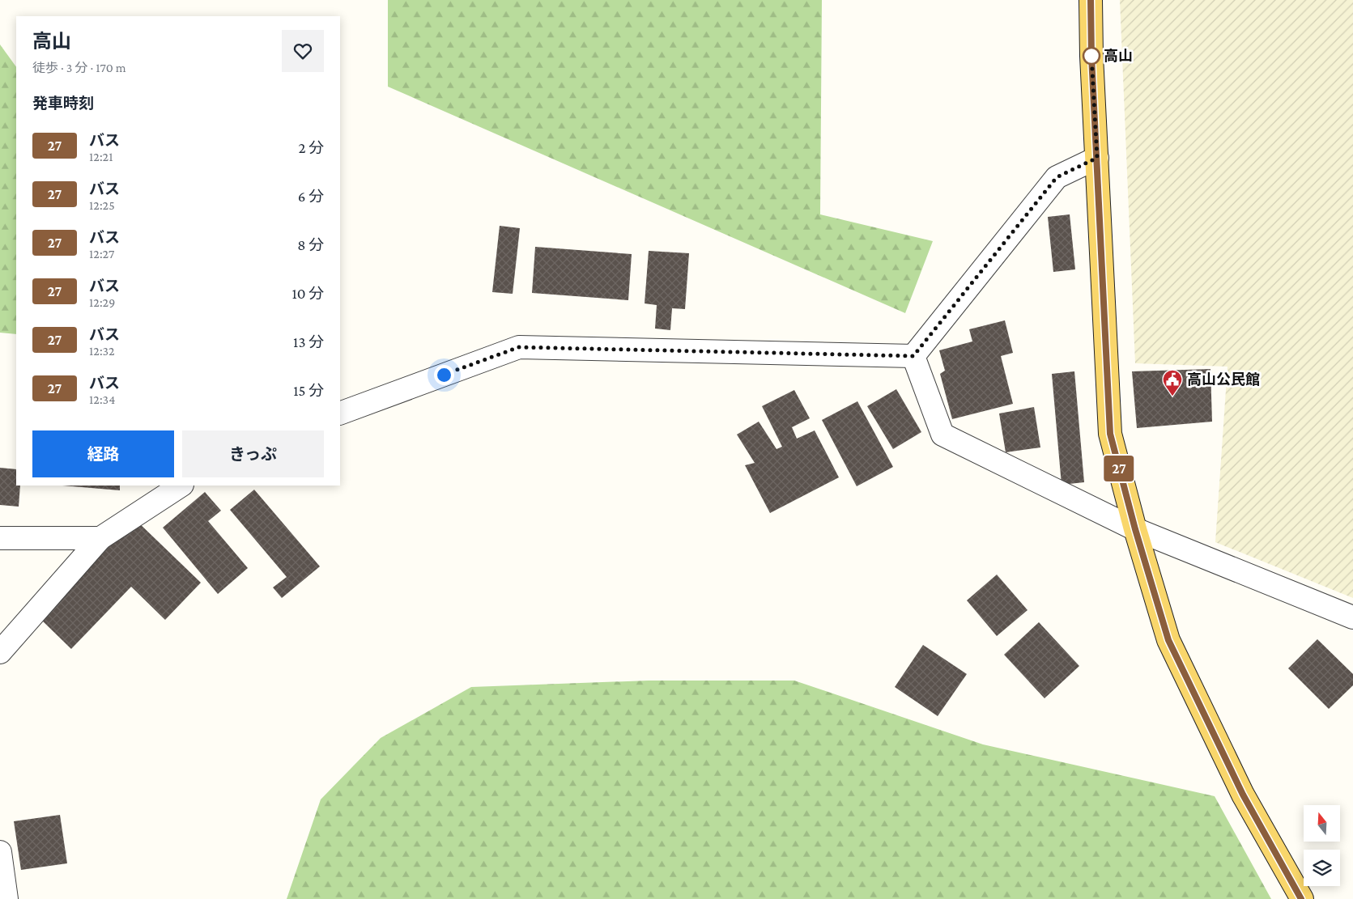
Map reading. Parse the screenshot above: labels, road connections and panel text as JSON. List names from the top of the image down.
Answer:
{
  "places": {
    "other": ["高山"],
    "public building": ["高山公民館"]
  },
  "lines": ["bus line 27"],
  "north": "top",
  "page": {
    "on_map": "27",
    "heading": [
      ["高山", "徒歩 · 3 分 · 170 m"],
      "発車時刻"
    ],
    "list": [
      {
        "mark": "27",
        "name": "バス",
        "note": "12:21",
        "value": "2 分"
      },
      {
        "mark": "27",
        "name": "バス",
        "note": "12:25",
        "value": "6 分"
      },
      {
        "mark": "27",
        "name": "バス",
        "note": "12:27",
        "value": "8 分"
      },
      {
        "mark": "27",
        "name": "バス",
        "note": "12:29",
        "value": "10 分"
      },
      {
        "mark": "27",
        "name": "バス",
        "note": "12:32",
        "value": "13 分"
      },
      {
        "mark": "27",
        "name": "バス",
        "note": "12:34",
        "value": "15 分"
      }
    ],
    "buttons": ["経路", "きっぷ"]
  }
}
